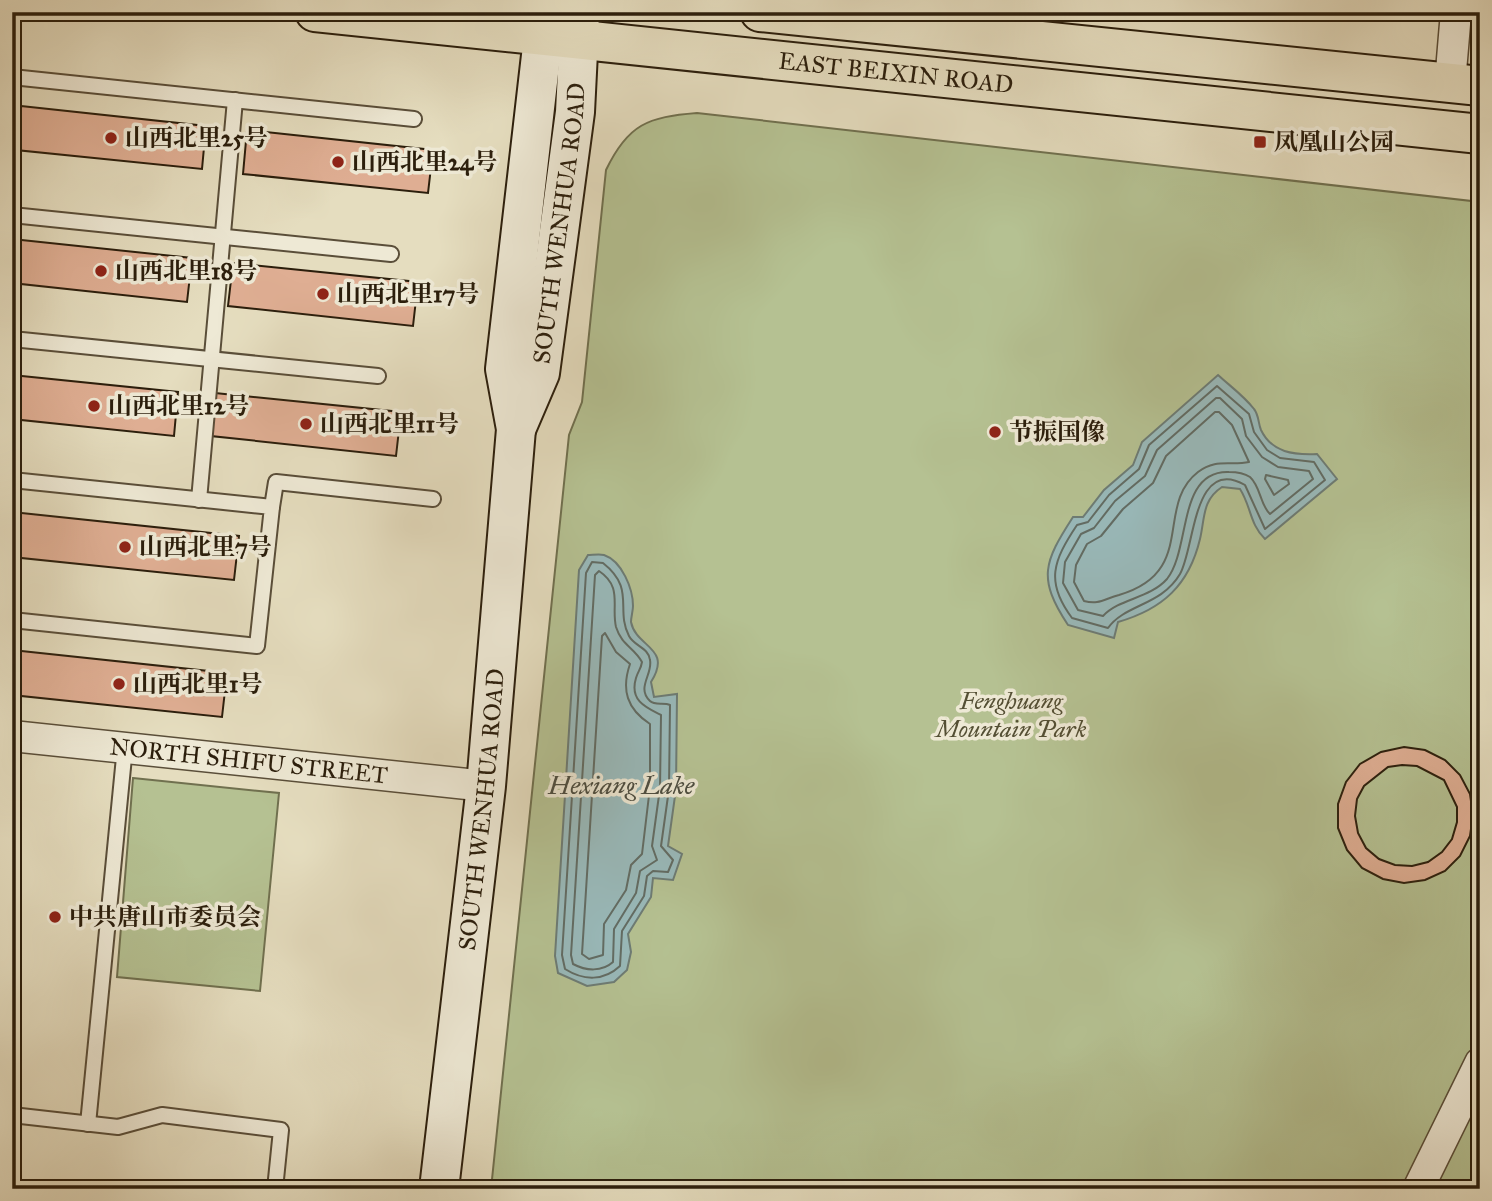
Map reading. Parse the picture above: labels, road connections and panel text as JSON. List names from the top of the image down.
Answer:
{
  "streets": {
    "main road": ["EAST BEIXIN ROAD"],
    "street": ["SOUTH WENHUA ROAD", "NORTH SHIFU STREET"]
  },
  "crossings": [
    ["EAST BEIXIN ROAD", "SOUTH WENHUA ROAD"],
    ["SOUTH WENHUA ROAD", "NORTH SHIFU STREET"]
  ],
  "water": ["Hexiang Lake"],
  "parks": ["Fenghuang Mountain Park"],
  "places": {
    "other": [
      "山西北里25号",
      "山西北里24号",
      "山西北里18号",
      "山西北里17号",
      "山西北里12号",
      "山西北里11号",
      "节振国像",
      "山西北里7号",
      "山西北里1号",
      "中共唐山市委员会"
    ],
    "transit": ["凤凰山公园"]
  }
}
